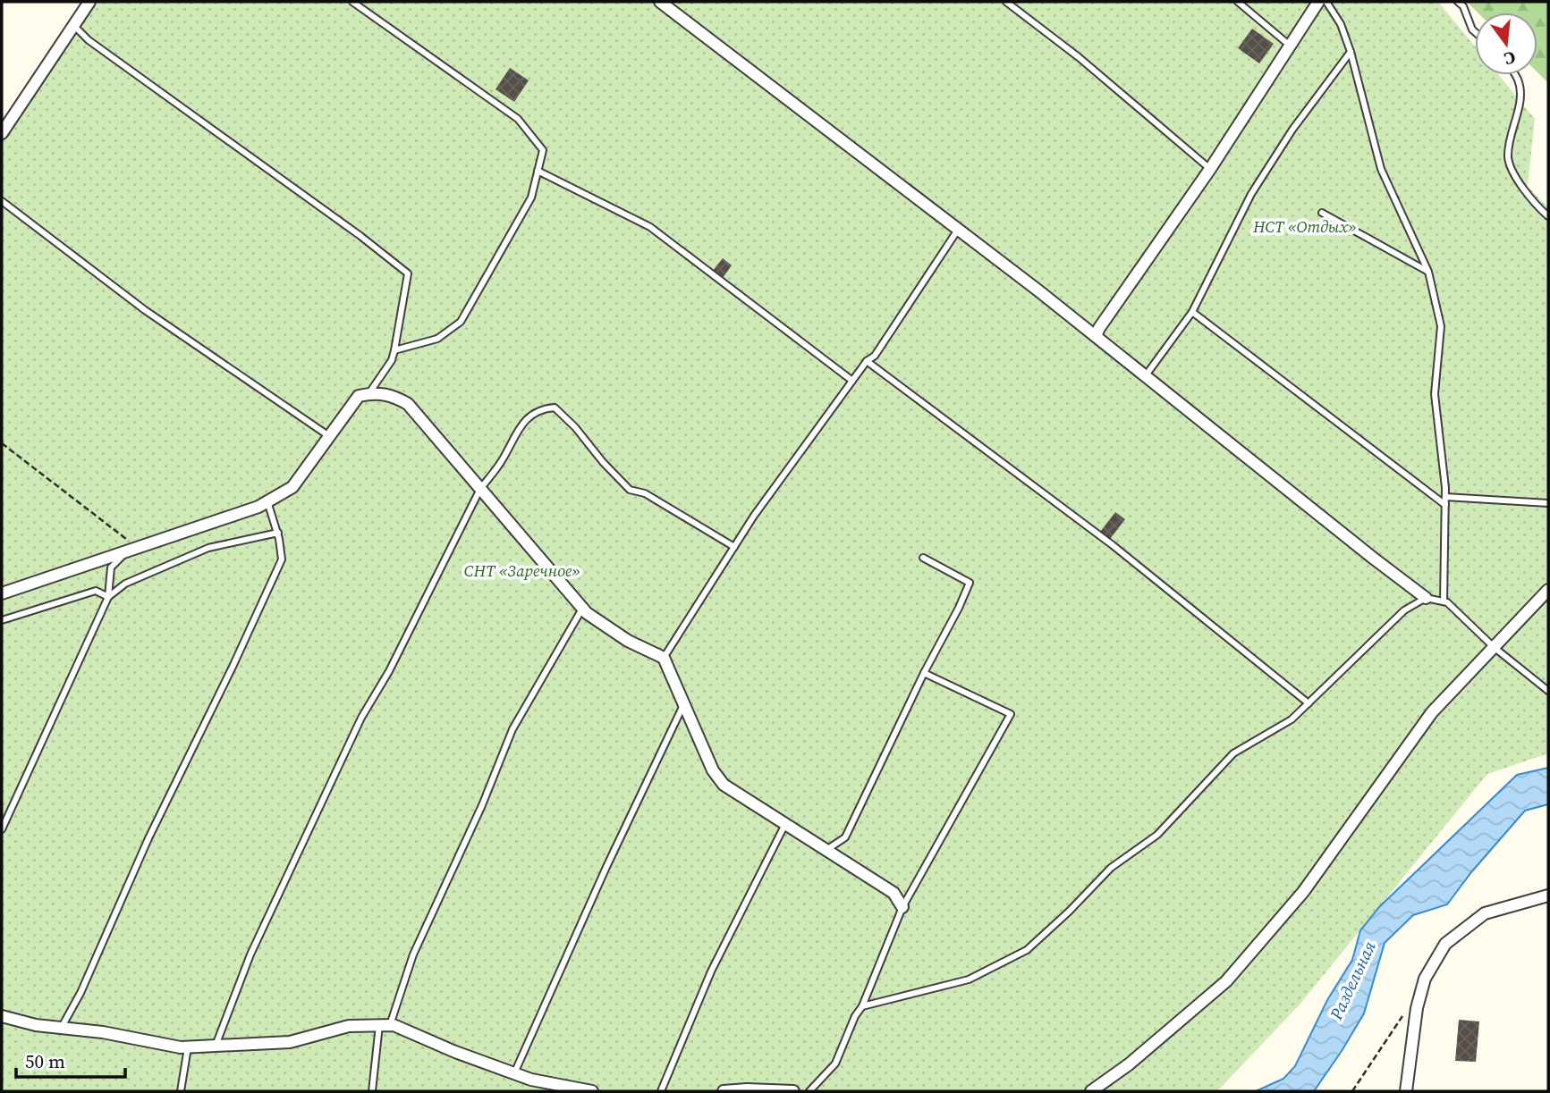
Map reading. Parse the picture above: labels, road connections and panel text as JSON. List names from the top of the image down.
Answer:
{
  "water": ["Раздельная"],
  "parks": ["НСТ «Отдых»", "СНТ «Заречное»"],
  "scale_bar": "50 m",
  "north": "bottom"
}
